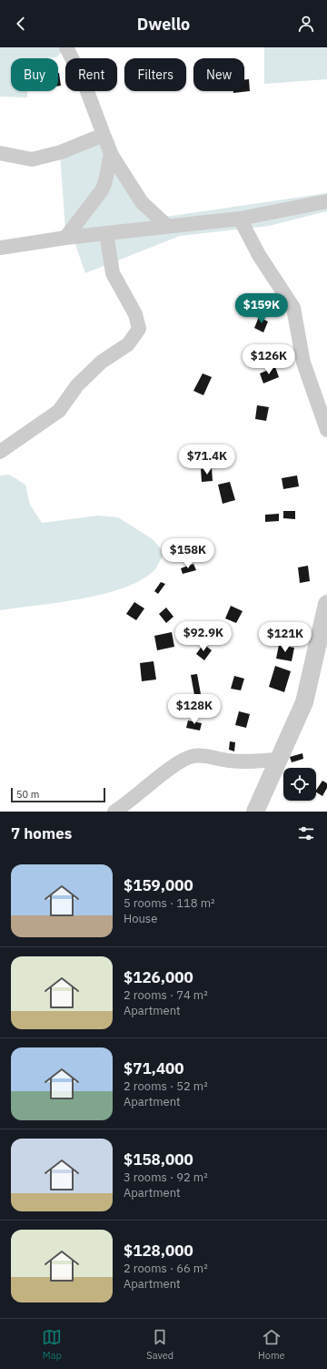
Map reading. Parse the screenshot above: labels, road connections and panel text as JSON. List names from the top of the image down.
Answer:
{
  "scale_bar": "50 m",
  "page": {
    "header": "Dwello",
    "chip": [
      "Buy",
      "Rent",
      "Filters",
      "New"
    ],
    "price": [
      "$159K",
      "$126K",
      "$71.4K",
      "$158K",
      "$92.9K",
      "$121K",
      "$128K"
    ],
    "scale": "50 m",
    "heading": "7 homes",
    "list": [
      {
        "name": "$159,000",
        "note": "5 rooms · 118 m² · House"
      },
      {
        "name": "$126,000",
        "note": "2 rooms · 74 m² · Apartment"
      },
      {
        "name": "$71,400",
        "note": "2 rooms · 52 m² · Apartment"
      },
      {
        "name": "$158,000",
        "note": "3 rooms · 92 m² · Apartment"
      },
      {
        "name": "$128,000",
        "note": "2 rooms · 66 m² · Apartment"
      }
    ],
    "tabs": ["Map", "Saved", "Home"]
  }
}
